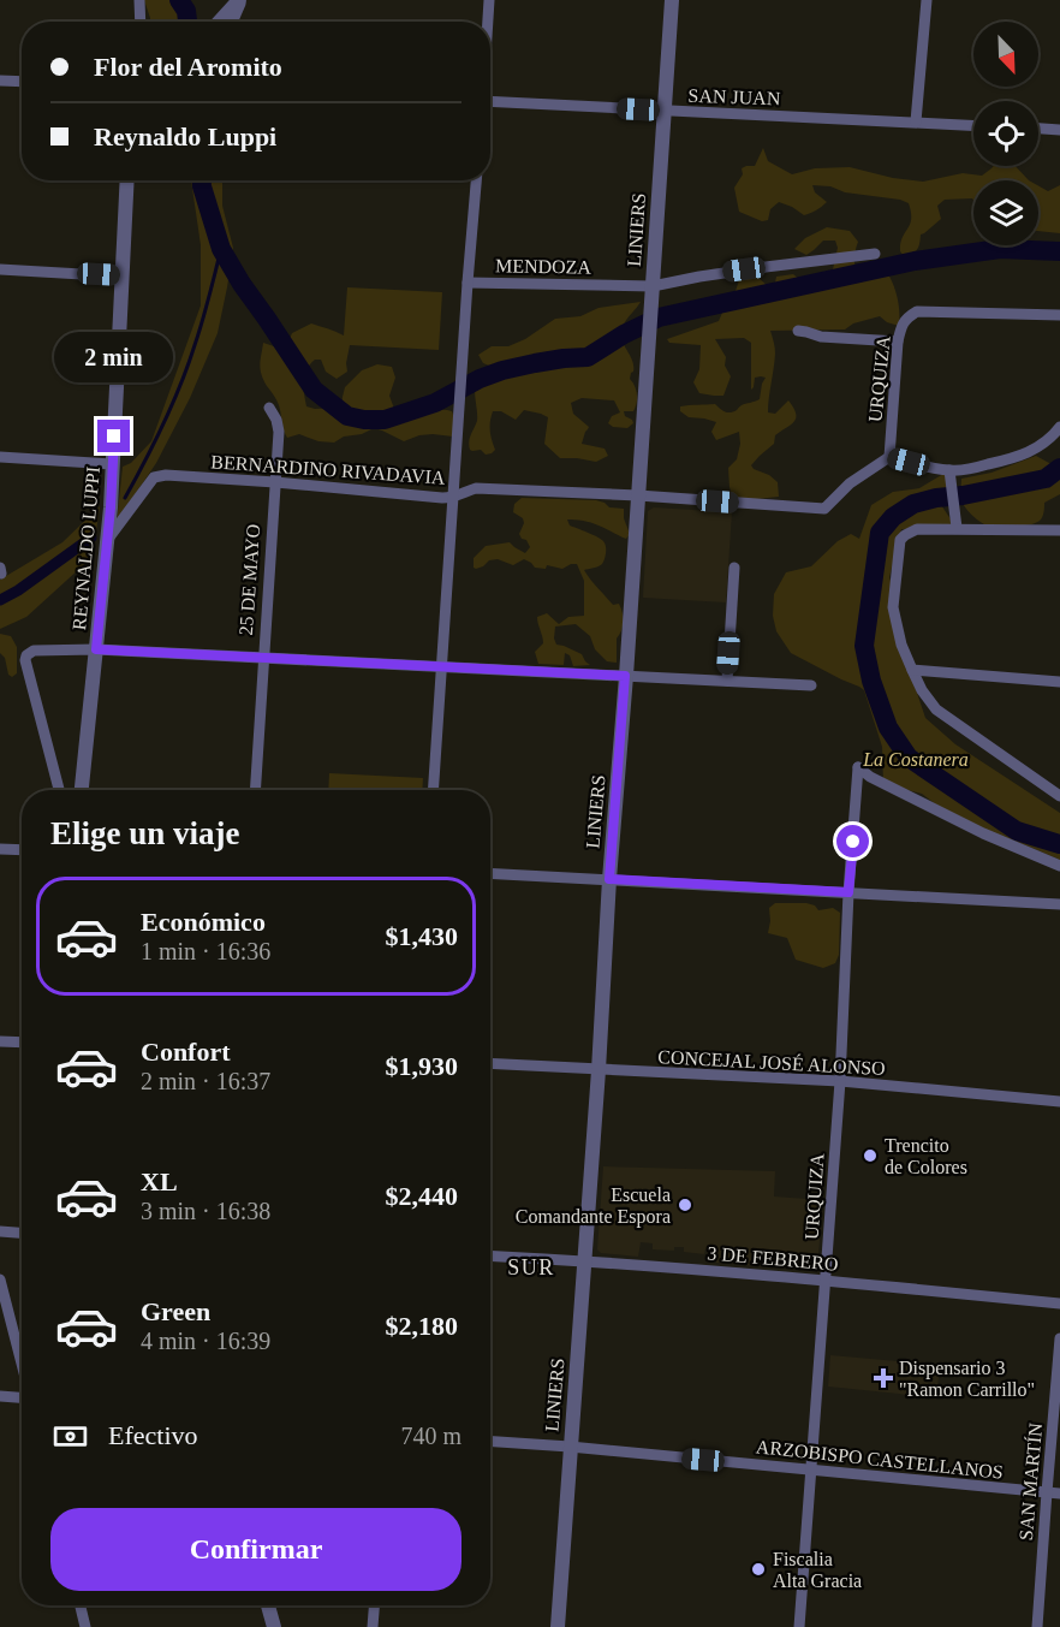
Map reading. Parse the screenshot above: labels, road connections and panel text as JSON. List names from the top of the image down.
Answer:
{
  "streets": {
    "street": [
      "SAN JUAN",
      "LINIERS",
      "MENDOZA",
      "URQUIZA",
      "BERNARDINO RIVADAVIA",
      "REYNALDO LUPPI",
      "25 DE MAYO",
      "CONCEJAL JOSÉ ALONSO",
      "3 DE FEBRERO",
      "ARZOBISPO CASTELLANOS",
      "SAN MARTÍN"
    ]
  },
  "crossings": [
    ["SAN JUAN", "LINIERS"],
    ["LINIERS", "MENDOZA"],
    ["LINIERS", "BERNARDINO RIVADAVIA"],
    ["LINIERS", "CONCEJAL JOSÉ ALONSO"],
    ["LINIERS", "3 DE FEBRERO"],
    ["LINIERS", "ARZOBISPO CASTELLANOS"],
    ["URQUIZA", "BERNARDINO RIVADAVIA"],
    ["URQUIZA", "CONCEJAL JOSÉ ALONSO"],
    ["URQUIZA", "3 DE FEBRERO"],
    ["URQUIZA", "ARZOBISPO CASTELLANOS"],
    ["BERNARDINO RIVADAVIA", "REYNALDO LUPPI"],
    ["BERNARDINO RIVADAVIA", "25 DE MAYO"],
    ["ARZOBISPO CASTELLANOS", "SAN MARTÍN"]
  ],
  "districts": ["SUR"],
  "parks": ["La Costanera"],
  "places": {
    "other": ["Trencito de Colores", "Escuela Comandante Espora", "Fiscalia Alta Gracia"],
    "health": ["Dispensario 3 \"Ramon Carrillo\""]
  },
  "north": "bottom right",
  "page": {
    "banner": ["Flor del Aromito", "Reynaldo Luppi"],
    "bubble": "2 min",
    "heading": "Elige un viaje",
    "list": [
      {
        "name": "Económico",
        "note": "1 min · 16:36",
        "value": "$1,430"
      },
      {
        "name": "Confort",
        "note": "2 min · 16:37",
        "value": "$1,930"
      },
      {
        "name": "XL",
        "note": "3 min · 16:38",
        "value": "$2,440"
      },
      {
        "name": "Green",
        "note": "4 min · 16:39",
        "value": "$2,180"
      }
    ],
    "pay": ["Efectivo", "740 m"],
    "buttons": "Confirmar"
  }
}
